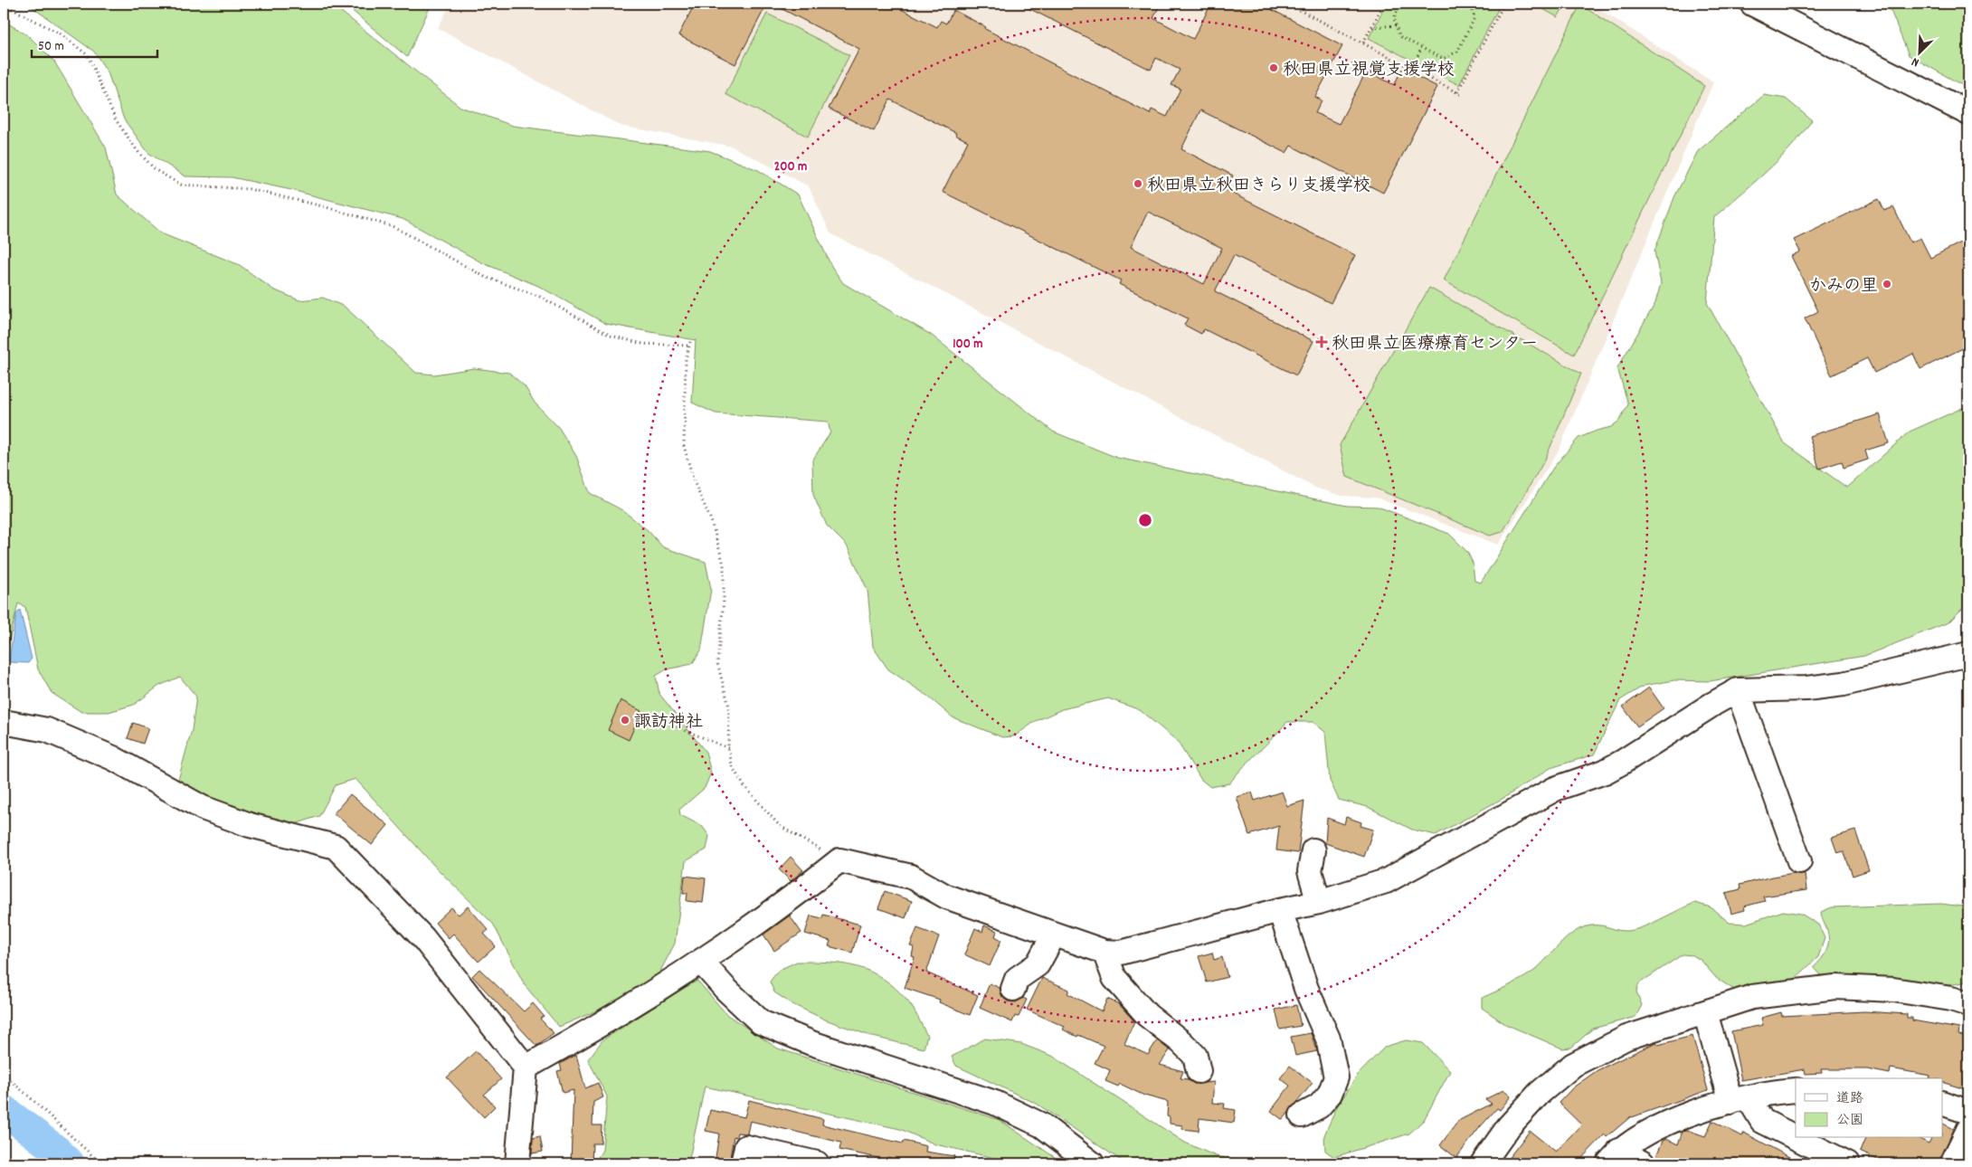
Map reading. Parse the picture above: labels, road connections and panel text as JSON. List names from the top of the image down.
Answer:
{
  "places": {
    "other": [
      "秋田県立視覚支援学校",
      "秋田県立秋田きらり支援学校",
      "かみの里",
      "諏訪神社"
    ],
    "health": ["秋田県立医療療育センター"]
  },
  "legend": ["道路", "公園"],
  "scale_bar": "50 m",
  "north": "bottom left",
  "rings": ["200 m", "100 m"]
}
